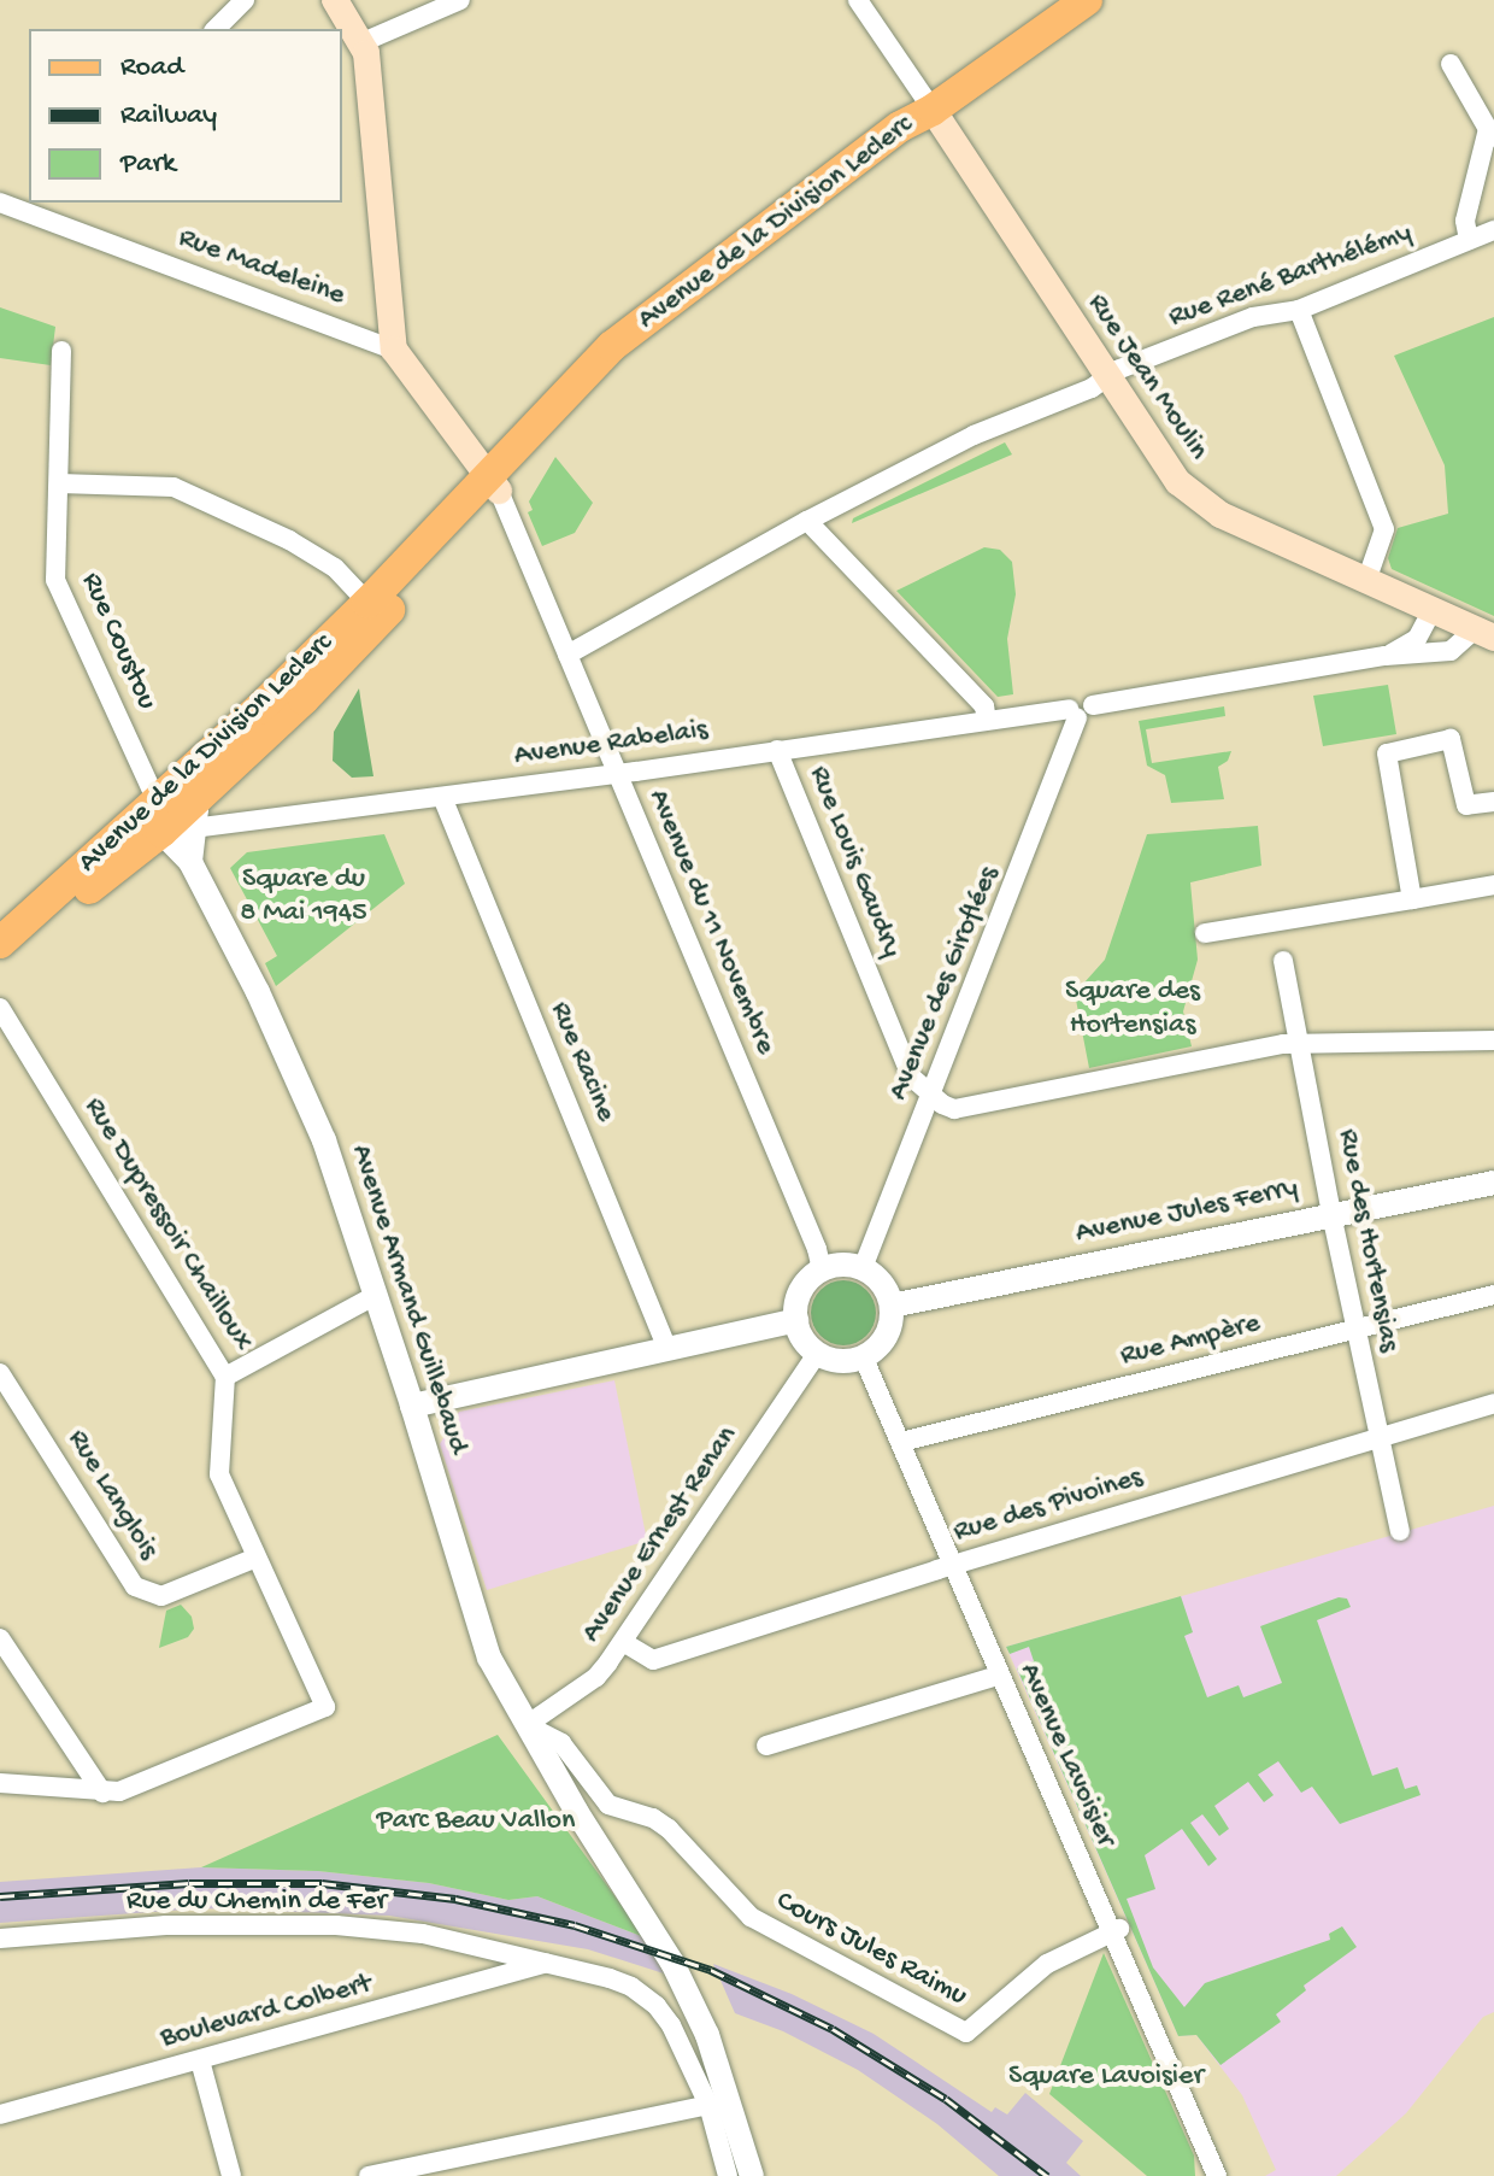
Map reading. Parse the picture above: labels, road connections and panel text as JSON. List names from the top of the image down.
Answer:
{
  "streets": {
    "main road": ["Avenue de la Division Leclerc", "Rue Jean Moulin"],
    "street": [
      "Rue Madeleine",
      "Rue René Barthélémy",
      "Rue Coustou",
      "Avenue Rabelais",
      "Rue Louis Gaudry",
      "Avenue du 11 Novembre",
      "Avenue des Giroflées",
      "Rue Racine",
      "Avenue Jules Ferry",
      "Rue Dupressoir Chailloux",
      "Rue des Hortensias",
      "Avenue Armand Guillebaud",
      "Rue Ampère",
      "Rue Langlois",
      "Rue des Pivoines",
      "Avenue Ernest Renan",
      "Avenue Lavoisier",
      "Rue du Chemin de Fer",
      "Cours Jules Raimu",
      "Boulevard Colbert"
    ]
  },
  "crossings": [
    ["Avenue de la Division Leclerc", "Rue Jean Moulin"],
    ["Avenue de la Division Leclerc", "Rue Coustou"],
    ["Avenue de la Division Leclerc", "Avenue Rabelais"],
    ["Avenue de la Division Leclerc", "Avenue du 11 Novembre"],
    ["Avenue de la Division Leclerc", "Avenue Armand Guillebaud"],
    ["Rue René Barthélémy", "Rue Jean Moulin"],
    ["Rue René Barthélémy", "Avenue du 11 Novembre"],
    ["Rue Jean Moulin", "Avenue Rabelais"],
    ["Rue Coustou", "Avenue Rabelais"],
    ["Rue Coustou", "Avenue Armand Guillebaud"],
    ["Avenue Rabelais", "Rue Louis Gaudry"],
    ["Avenue Rabelais", "Avenue du 11 Novembre"],
    ["Avenue Rabelais", "Avenue des Giroflées"],
    ["Avenue Rabelais", "Rue Racine"],
    ["Avenue Rabelais", "Avenue Armand Guillebaud"],
    ["Rue Louis Gaudry", "Avenue des Giroflées"],
    ["Avenue du 11 Novembre", "Avenue des Giroflées"],
    ["Avenue du 11 Novembre", "Avenue Jules Ferry"],
    ["Avenue du 11 Novembre", "Avenue Ernest Renan"],
    ["Avenue du 11 Novembre", "Avenue Lavoisier"],
    ["Avenue des Giroflées", "Avenue Jules Ferry"],
    ["Avenue des Giroflées", "Avenue Ernest Renan"],
    ["Avenue des Giroflées", "Avenue Lavoisier"],
    ["Avenue Jules Ferry", "Rue des Hortensias"],
    ["Avenue Jules Ferry", "Avenue Ernest Renan"],
    ["Avenue Jules Ferry", "Avenue Lavoisier"],
    ["Rue Dupressoir Chailloux", "Avenue Armand Guillebaud"],
    ["Rue des Hortensias", "Rue Ampère"],
    ["Rue des Hortensias", "Rue des Pivoines"],
    ["Avenue Armand Guillebaud", "Avenue Ernest Renan"],
    ["Avenue Armand Guillebaud", "Cours Jules Raimu"],
    ["Rue Ampère", "Avenue Lavoisier"],
    ["Rue des Pivoines", "Avenue Ernest Renan"],
    ["Rue des Pivoines", "Avenue Lavoisier"],
    ["Avenue Ernest Renan", "Avenue Lavoisier"],
    ["Avenue Ernest Renan", "Cours Jules Raimu"],
    ["Avenue Lavoisier", "Cours Jules Raimu"],
    ["Rue du Chemin de Fer", "Boulevard Colbert"]
  ],
  "parks": [
    "Square du 8 Mai 1945",
    "Square des Hortensias",
    "Parc Beau Vallon",
    "Square Lavoisier"
  ],
  "legend": ["Road", "Railway", "Park"]
}
